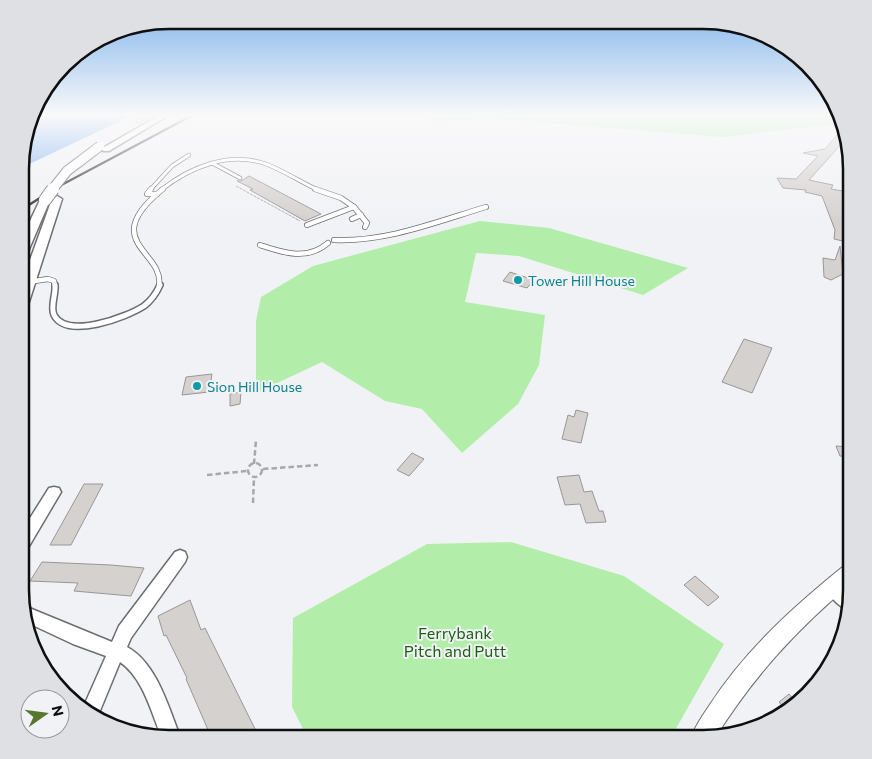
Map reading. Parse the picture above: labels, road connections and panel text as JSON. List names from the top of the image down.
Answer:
{
  "parks": ["Ferrybank Pitch and Putt"],
  "places": ["Tower Hill House", "Sion Hill House"],
  "north": "right"
}
